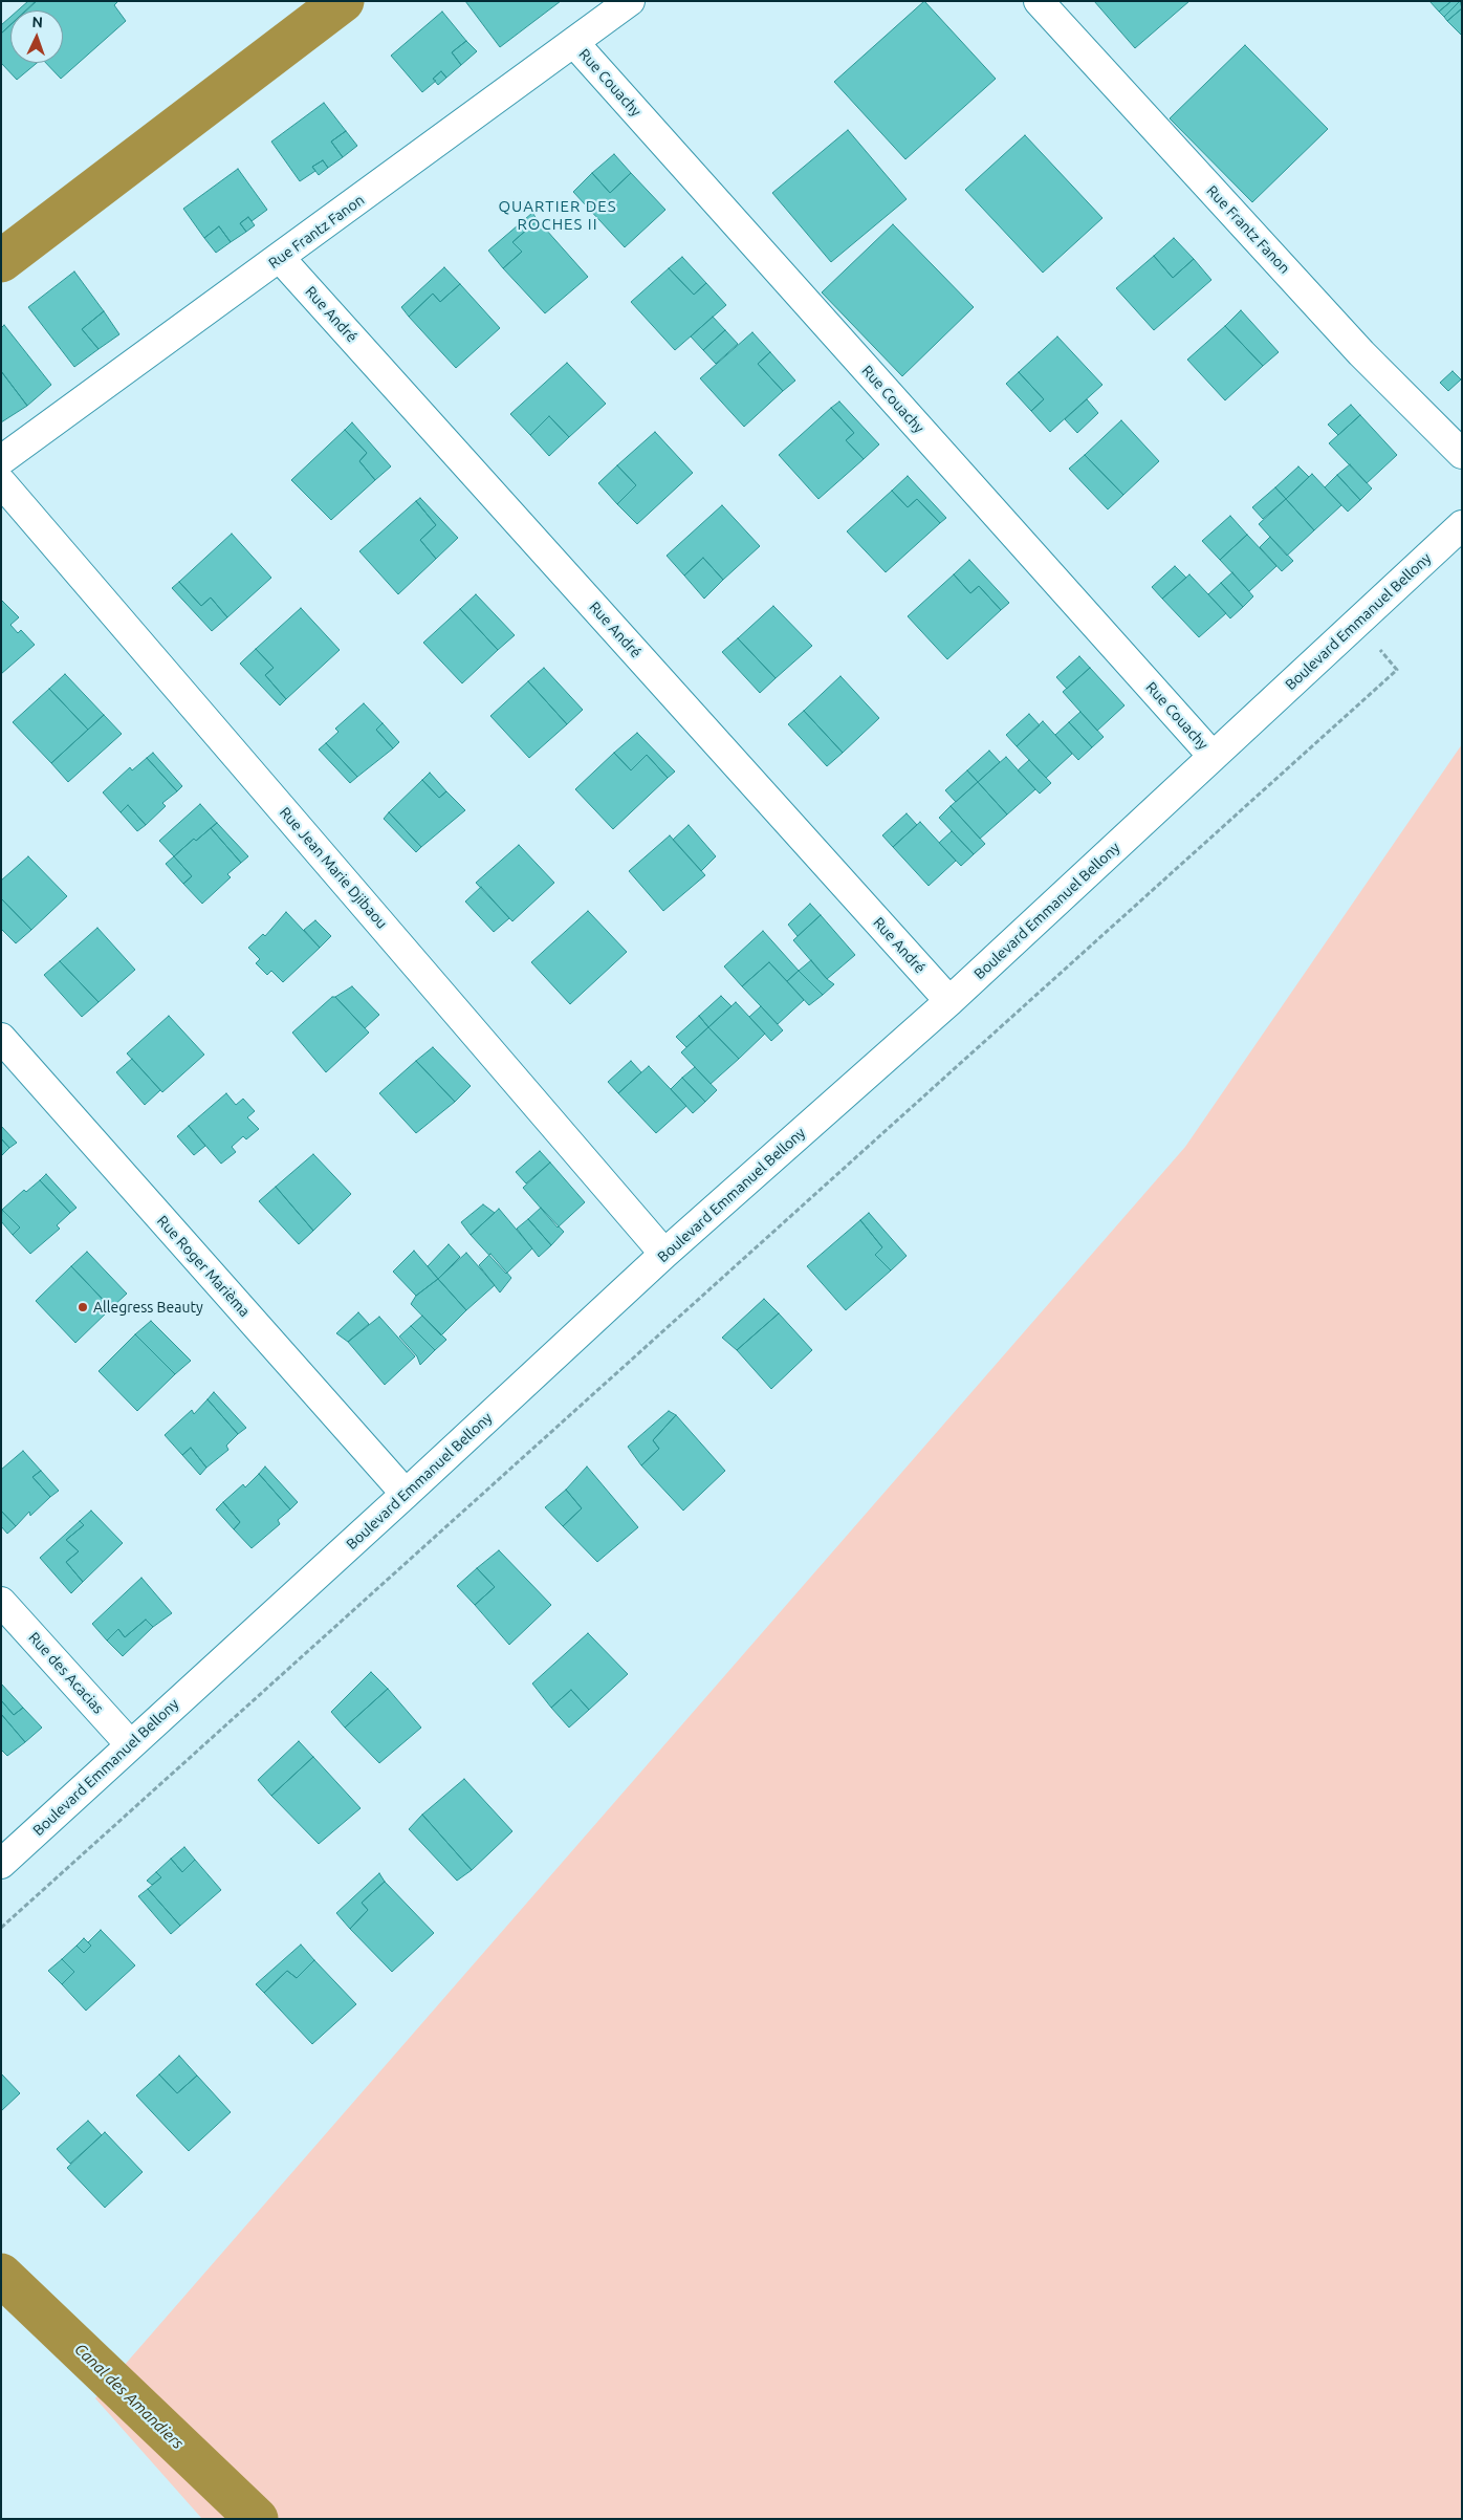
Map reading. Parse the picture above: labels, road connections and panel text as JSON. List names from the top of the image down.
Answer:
{
  "streets": {
    "street": [
      "Rue Couachy",
      "Rue Frantz Fanon",
      "Rue André",
      "Boulevard Emmanuel Bellony",
      "Rue Jean Marie Djibaou",
      "Rue Roger Marièma",
      "Rue des Acacias"
    ]
  },
  "crossings": [
    ["Rue Couachy", "Rue Frantz Fanon"],
    ["Rue Couachy", "Boulevard Emmanuel Bellony"],
    ["Rue Frantz Fanon", "Rue André"],
    ["Rue André", "Boulevard Emmanuel Bellony"],
    ["Boulevard Emmanuel Bellony", "Rue Jean Marie Djibaou"],
    ["Boulevard Emmanuel Bellony", "Rue Roger Marièma"],
    ["Boulevard Emmanuel Bellony", "Rue des Acacias"]
  ],
  "districts": ["QUARTIER DES ROCHES II"],
  "water": ["Canal des Amandiers"],
  "places": ["Allegress Beauty"],
  "north": "top"
}
